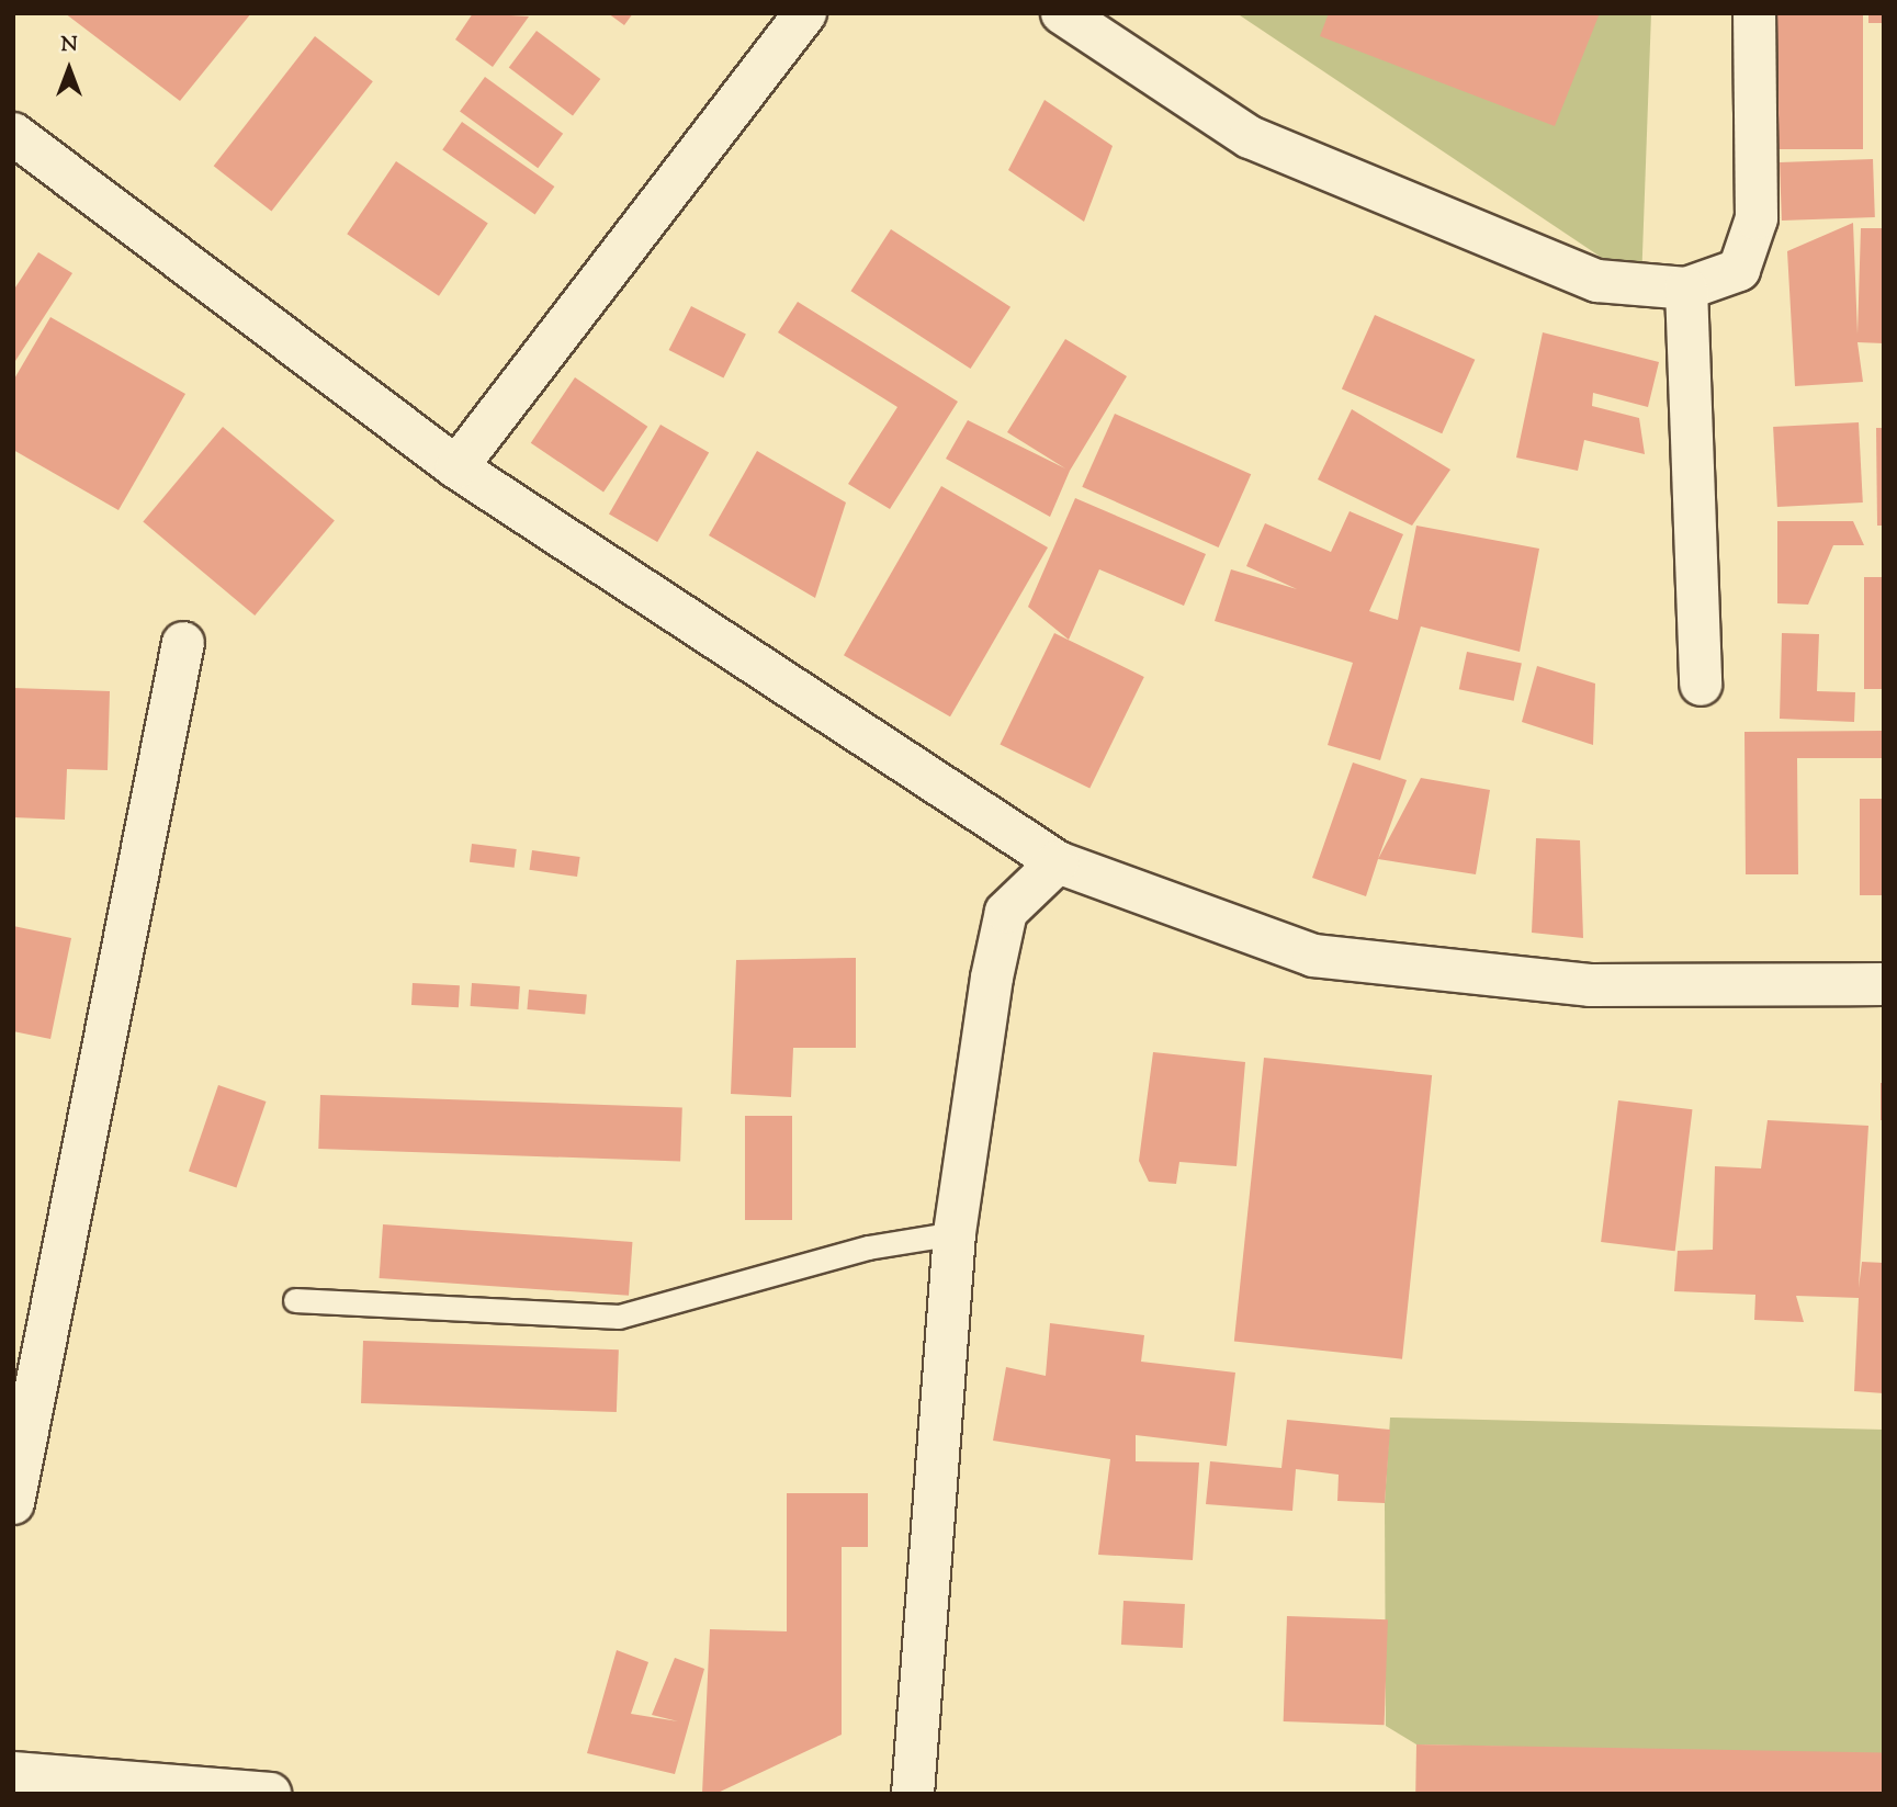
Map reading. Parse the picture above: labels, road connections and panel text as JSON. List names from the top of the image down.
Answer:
{
  "north": "top"
}
